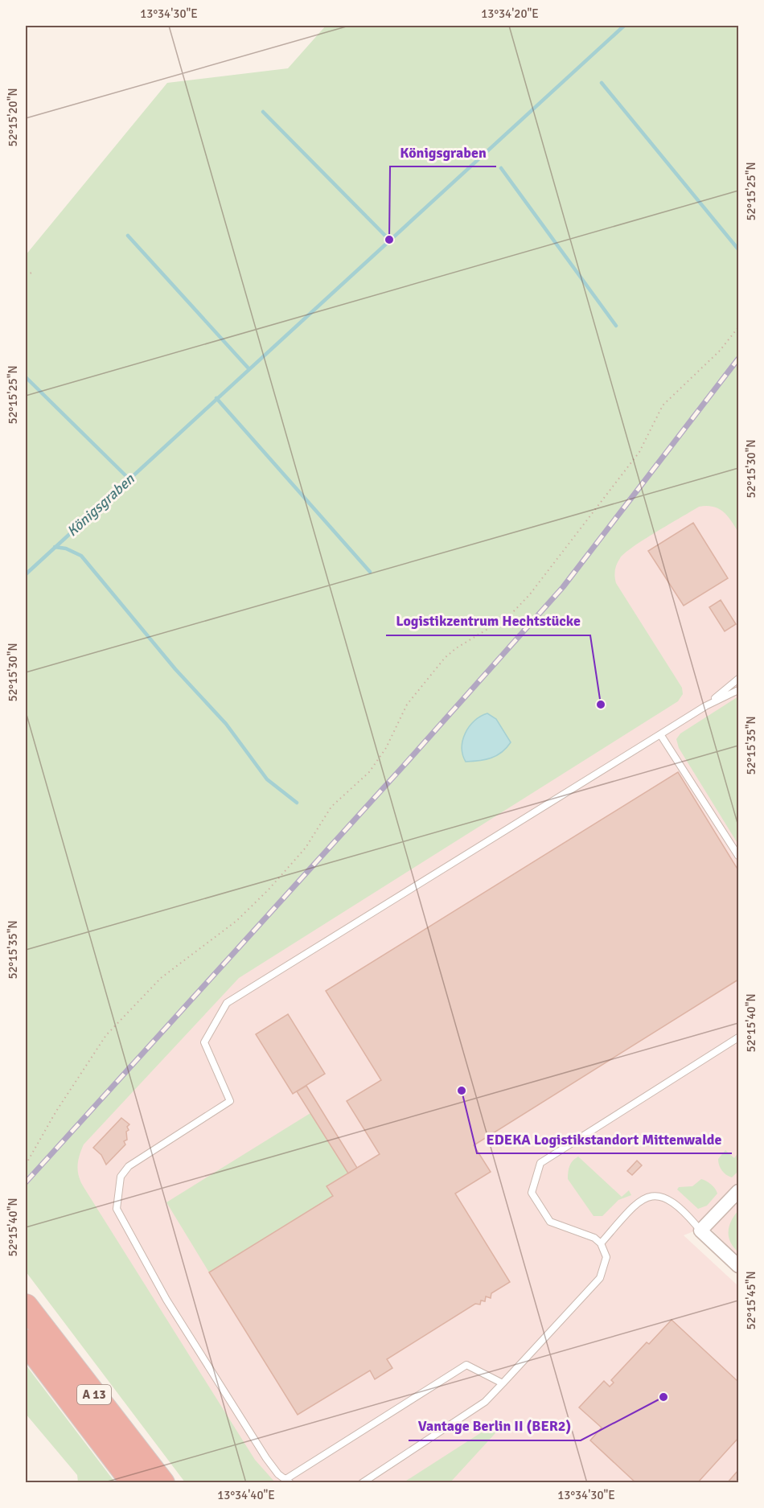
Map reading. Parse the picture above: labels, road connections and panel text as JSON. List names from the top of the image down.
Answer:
{
  "streets": {
    "highway": ["A 13"]
  },
  "water": ["Königsgraben"],
  "places": [
    "Königsgraben",
    "Logistikzentrum Hechtstücke",
    "EDEKA Logistikstandort Mittenwalde",
    "Vantage Berlin II (BER2)"
  ],
  "coordinates": [
    "13°34'30\"E",
    "13°34'20\"E",
    "52°15'20\"N",
    "52°15'25\"N",
    "52°15'30\"N",
    "52°15'35\"N",
    "52°15'40\"N",
    "52°15'45\"N",
    "13°34'40\"E"
  ]
}
